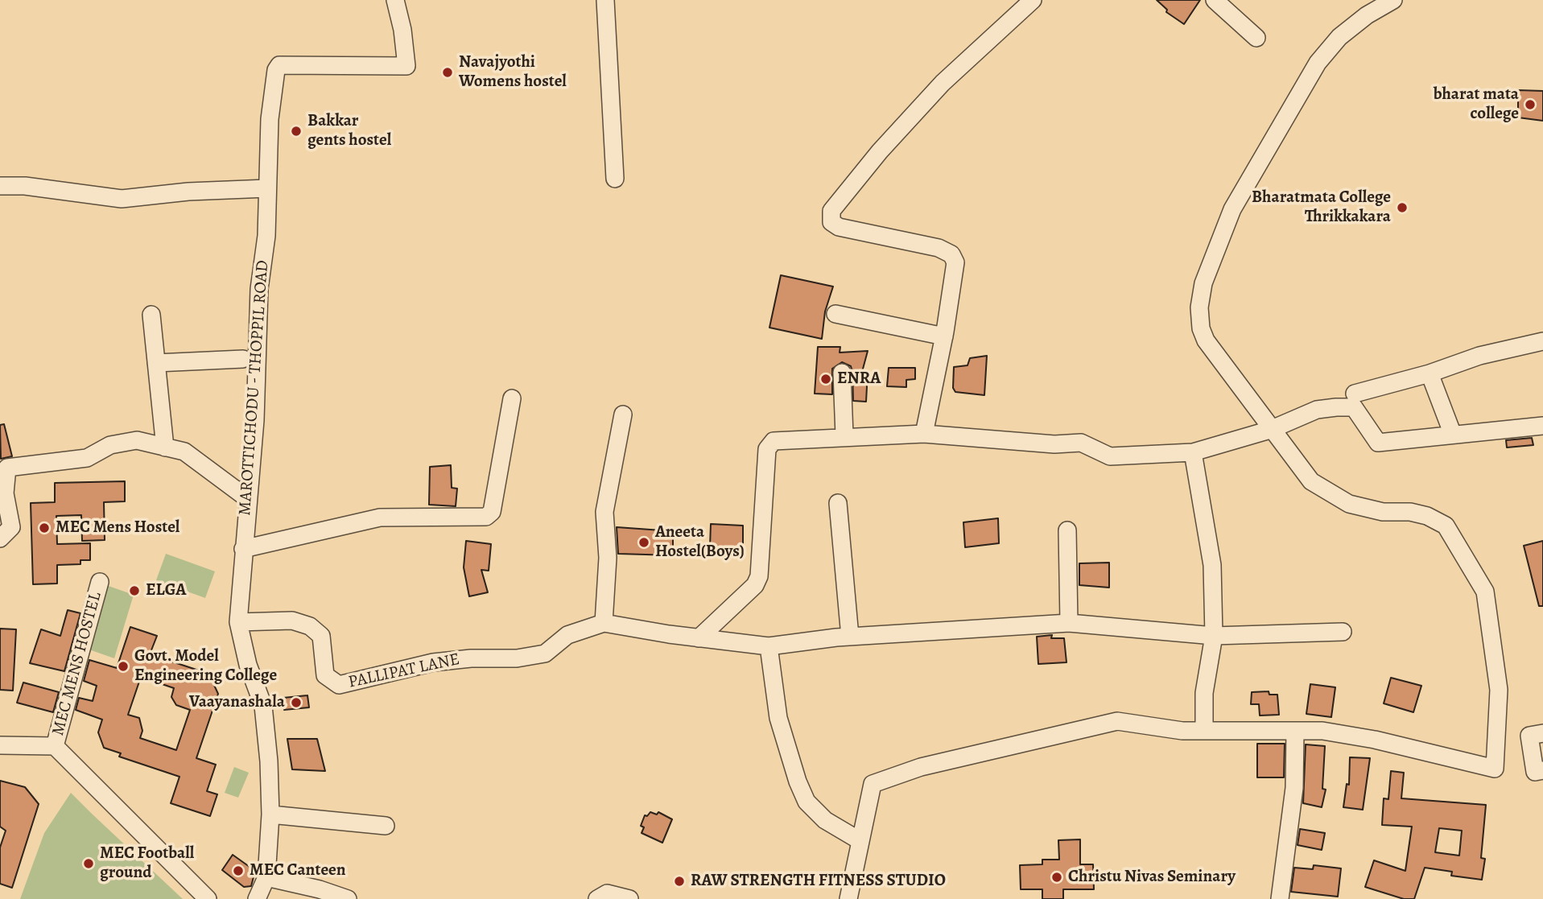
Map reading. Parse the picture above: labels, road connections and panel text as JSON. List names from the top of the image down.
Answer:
{
  "streets": {
    "street": ["MAROTTICHODU - THOPPIL ROAD", "MEC MENS HOSTEL", "PALLIPAT LANE"]
  },
  "crossings": [
    ["MAROTTICHODU - THOPPIL ROAD", "PALLIPAT LANE"]
  ],
  "places": [
    "Navajyothi Womens hostel",
    "bharat mata college",
    "Bakkar gents hostel",
    "Bharatmata College Thrikkakara",
    "ENRA",
    "MEC Mens Hostel",
    "Aneeta Hostel(Boys)",
    "ELGA",
    "Govt. Model Engineering College",
    "Vaayanashala",
    "MEC Football ground",
    "MEC Canteen",
    "Christu Nivas Seminary",
    "RAW STRENGTH FITNESS STUDIO"
  ]
}
